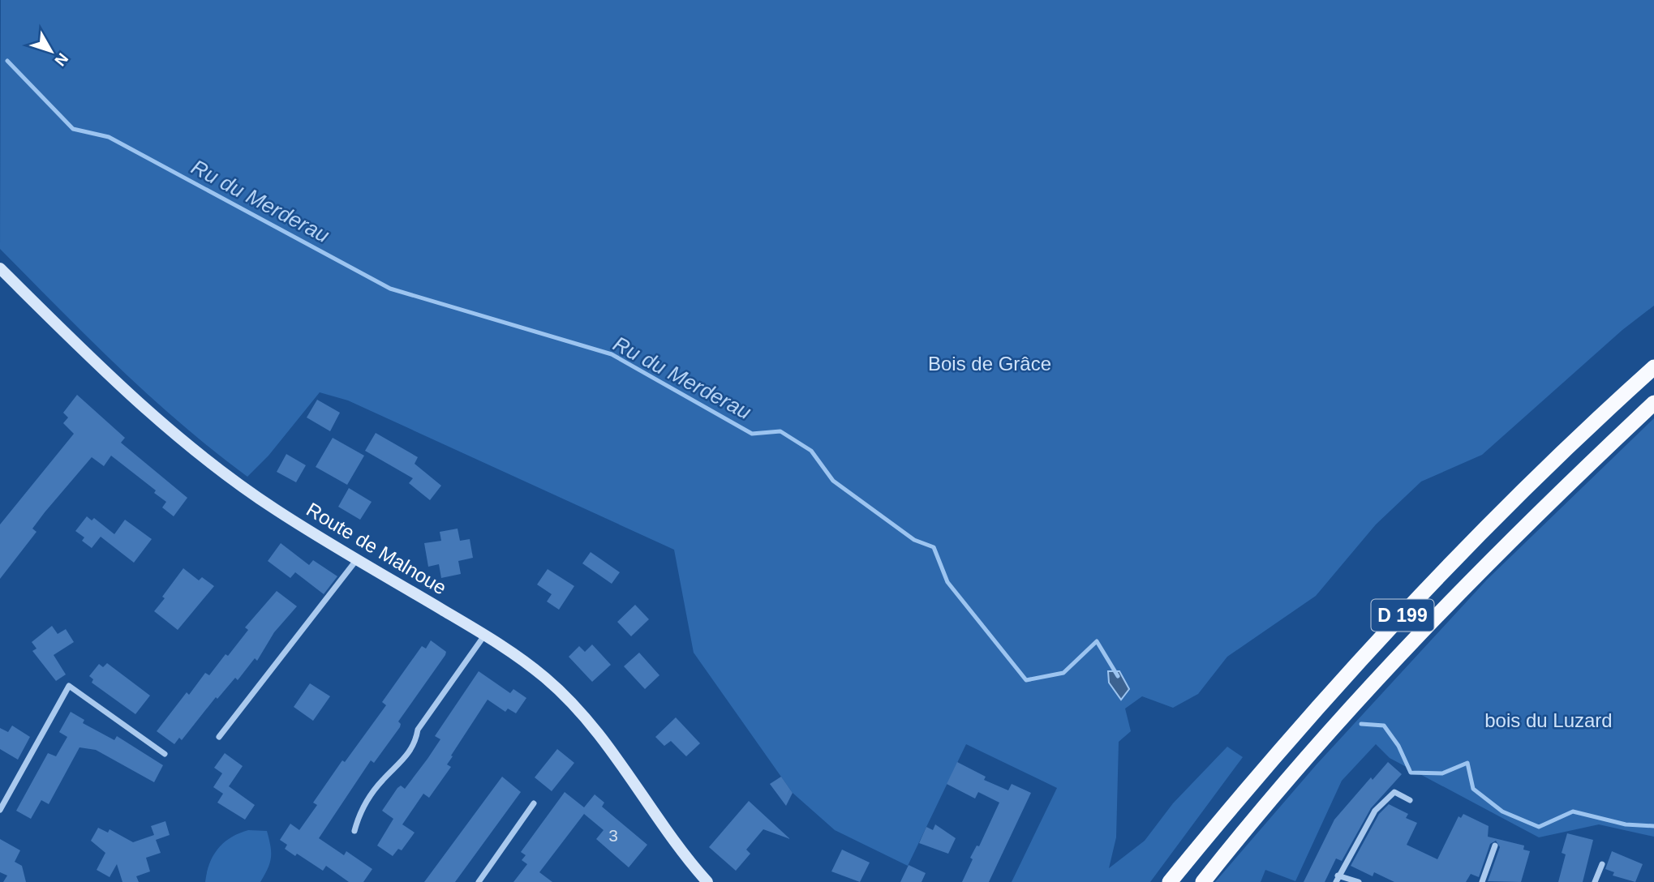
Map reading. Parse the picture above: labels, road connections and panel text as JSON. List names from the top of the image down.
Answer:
{
  "streets": {
    "highway": ["D 199"],
    "main road": ["Route de Malnoue"]
  },
  "water": ["Ru du Merderau"],
  "parks": ["Bois de Grâce", "bois du Luzard"],
  "house_numbers": ["3"],
  "north": "bottom right"
}
